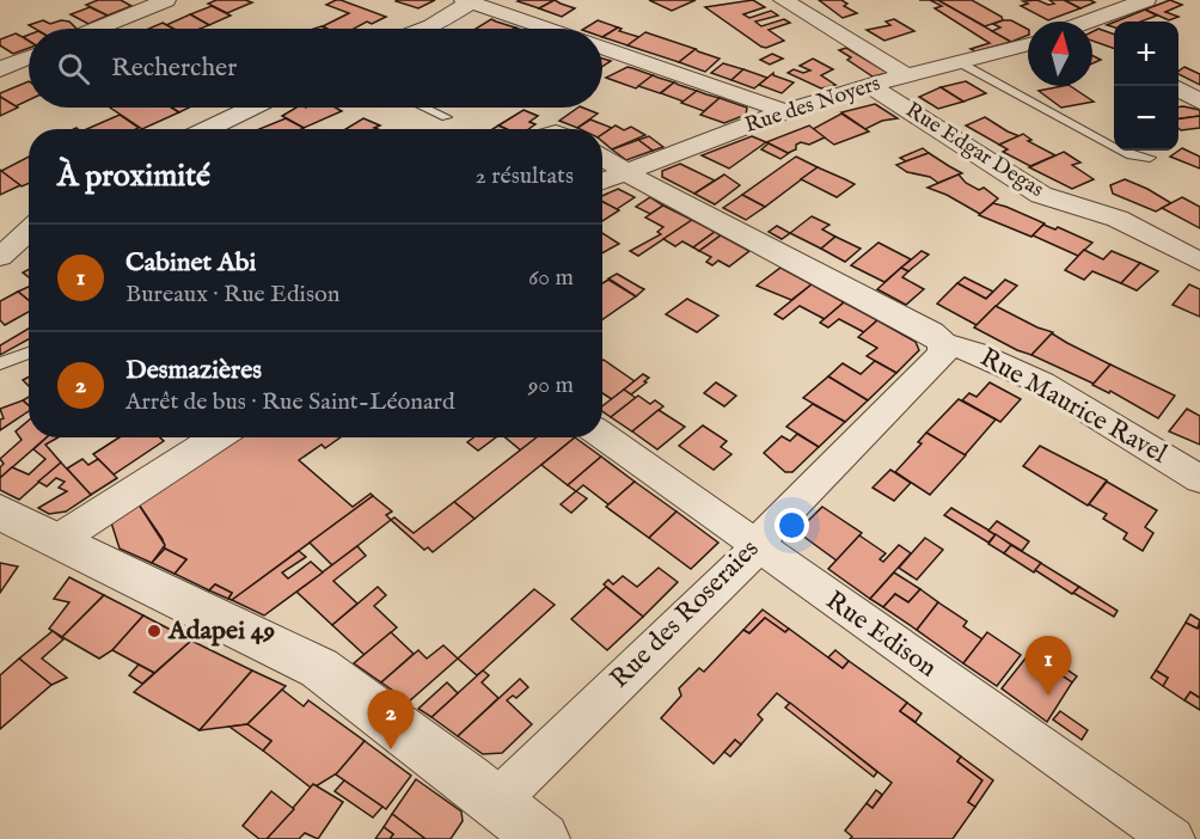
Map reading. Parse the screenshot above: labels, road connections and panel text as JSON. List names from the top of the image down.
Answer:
{
  "streets": {
    "street": [
      "Rue des Noyers",
      "Rue Edgar Degas",
      "Rue Maurice Ravel",
      "Rue des Roseraies",
      "Rue Edison"
    ]
  },
  "crossings": [
    ["Rue des Noyers", "Rue Edgar Degas"],
    ["Rue Maurice Ravel", "Rue des Roseraies"],
    ["Rue des Roseraies", "Rue Edison"]
  ],
  "places": ["Adapei 49"],
  "north": "top",
  "page": {
    "map_buttons": ["+", "−"],
    "search": "Rechercher",
    "heading": ["À proximité", "2 résultats"],
    "list": [
      {
        "mark": "1",
        "name": "Cabinet Abi",
        "note": "Bureaux · Rue Edison",
        "value": "60 m"
      },
      {
        "mark": "2",
        "name": "Desmazières",
        "note": "Arrêt de bus · Rue Saint-Léonard",
        "value": "90 m"
      }
    ],
    "pins": ["1", "2"]
  }
}
